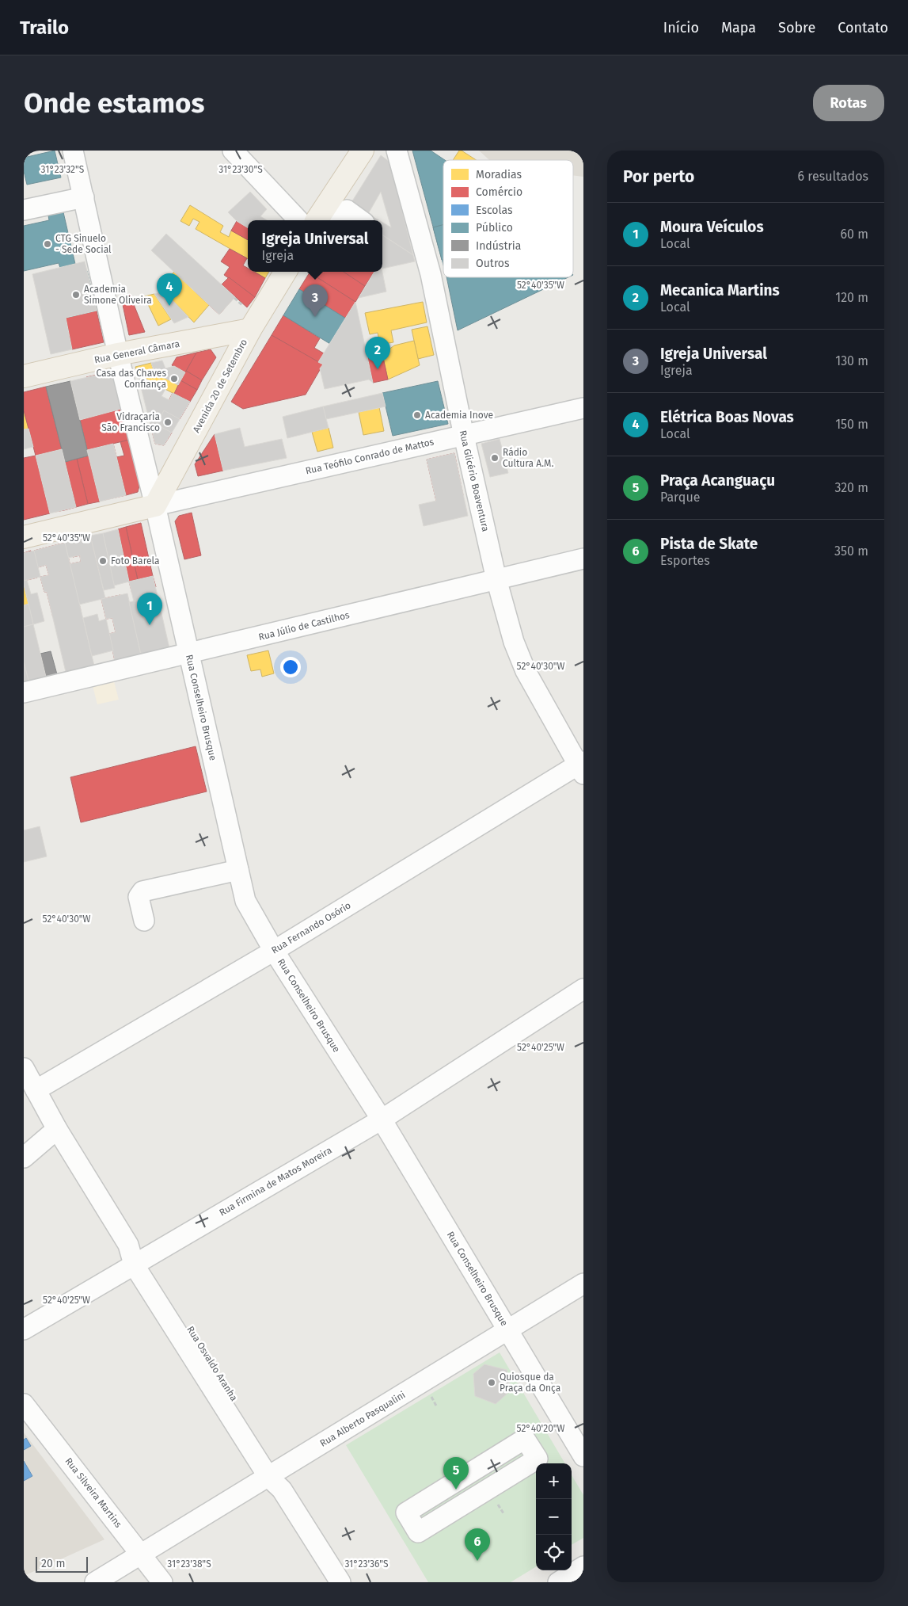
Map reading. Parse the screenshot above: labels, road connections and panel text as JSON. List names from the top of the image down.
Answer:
{
  "streets": {
    "main road": ["Rua General Câmara", "Avenida 20 de Setembro"],
    "street": [
      "Rua Teófilo Conrado de Mattos",
      "Rua Glicério Boaventura",
      "Rua Júlio de Castilhos",
      "Rua Conselheiro Brusque",
      "Rua Fernando Osório",
      "Rua Firmina de Matos Moreira",
      "Rua Osvaldo Aranha",
      "Rua Alberto Pasqualini",
      "Rua Silveira Martins"
    ]
  },
  "crossings": [
    ["Rua General Câmara", "Avenida 20 de Setembro"],
    ["Rua General Câmara", "Rua Conselheiro Brusque"],
    ["Avenida 20 de Setembro", "Rua Teófilo Conrado de Mattos"],
    ["Avenida 20 de Setembro", "Rua Conselheiro Brusque"],
    ["Rua Teófilo Conrado de Mattos", "Rua Glicério Boaventura"],
    ["Rua Teófilo Conrado de Mattos", "Rua Conselheiro Brusque"],
    ["Rua Glicério Boaventura", "Rua Júlio de Castilhos"],
    ["Rua Glicério Boaventura", "Rua Fernando Osório"],
    ["Rua Júlio de Castilhos", "Rua Conselheiro Brusque"],
    ["Rua Conselheiro Brusque", "Rua Fernando Osório"],
    ["Rua Conselheiro Brusque", "Rua Firmina de Matos Moreira"],
    ["Rua Conselheiro Brusque", "Rua Alberto Pasqualini"],
    ["Rua Fernando Osório", "Rua Osvaldo Aranha"],
    ["Rua Firmina de Matos Moreira", "Rua Osvaldo Aranha"],
    ["Rua Osvaldo Aranha", "Rua Alberto Pasqualini"],
    ["Rua Alberto Pasqualini", "Rua Silveira Martins"]
  ],
  "places": [
    "CTG Sinuelo - Sede Social",
    "Academia Simone Oliveira",
    "Casa das Chaves Confiança",
    "Academia Inove",
    "Vidraçaria São Francisco",
    "Rádio Cultura A.M.",
    "Foto Barela",
    "Quiosque da Praça da Onça"
  ],
  "legend": [
    "Moradias",
    "Comércio",
    "Escolas",
    "Público",
    "Indústria",
    "Outros"
  ],
  "scale_bar": "20 m",
  "page": {
    "header": "Trailo",
    "nav": [
      "Início",
      "Mapa",
      "Sobre",
      "Contato"
    ],
    "buttons": "Rotas",
    "title": "Onde estamos",
    "heading": ["Por perto", "6 resultados"],
    "list": [
      {
        "mark": "1",
        "name": "Moura Veículos",
        "note": "Local",
        "value": "60 m"
      },
      {
        "mark": "2",
        "name": "Mecanica Martins",
        "note": "Local",
        "value": "120 m"
      },
      {
        "mark": "3",
        "name": "Igreja Universal",
        "note": "Igreja",
        "value": "130 m"
      },
      {
        "mark": "4",
        "name": "Elétrica Boas Novas",
        "note": "Local",
        "value": "150 m"
      },
      {
        "mark": "5",
        "name": "Praça Acanguaçu",
        "note": "Parque",
        "value": "320 m"
      },
      {
        "mark": "6",
        "name": "Pista de Skate",
        "note": "Esportes",
        "value": "350 m"
      }
    ],
    "popup": ["Igreja Universal", "Igreja"],
    "pins": [
      "4",
      "3",
      "2",
      "1",
      "5",
      "6"
    ],
    "map_buttons": ["+", "−"],
    "scale": "20 m"
  },
  "coordinates": [
    "31°23'32\"S",
    "31°23'30\"S",
    "52°40'35\"W",
    "52°40'30\"W",
    "52°40'25\"W",
    "52°40'20\"W",
    "31°23'38\"S",
    "31°23'36\"S"
  ]
}
